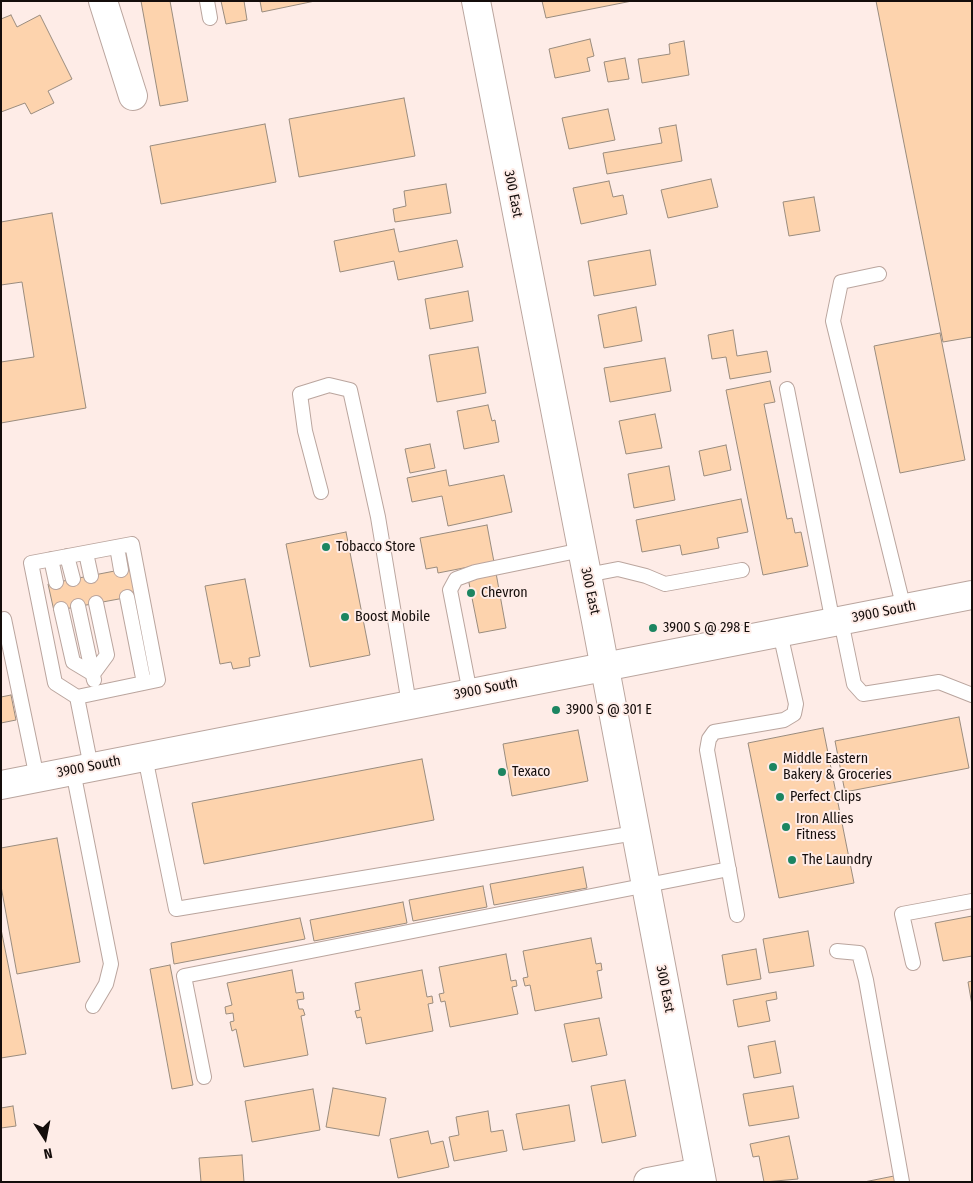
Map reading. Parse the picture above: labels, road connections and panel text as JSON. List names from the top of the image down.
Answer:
{
  "streets": {
    "street": ["300 East", "3900 South"]
  },
  "crossings": [
    ["300 East", "3900 South"]
  ],
  "places": [
    "Tobacco Store",
    "Chevron",
    "Boost Mobile",
    "3900 S @ 298 E",
    "3900 S @ 301 E",
    "Middle Eastern Bakery & Groceries",
    "Texaco",
    "Perfect Clips",
    "Iron Allies Fitness",
    "The Laundry"
  ],
  "north": "bottom"
}
